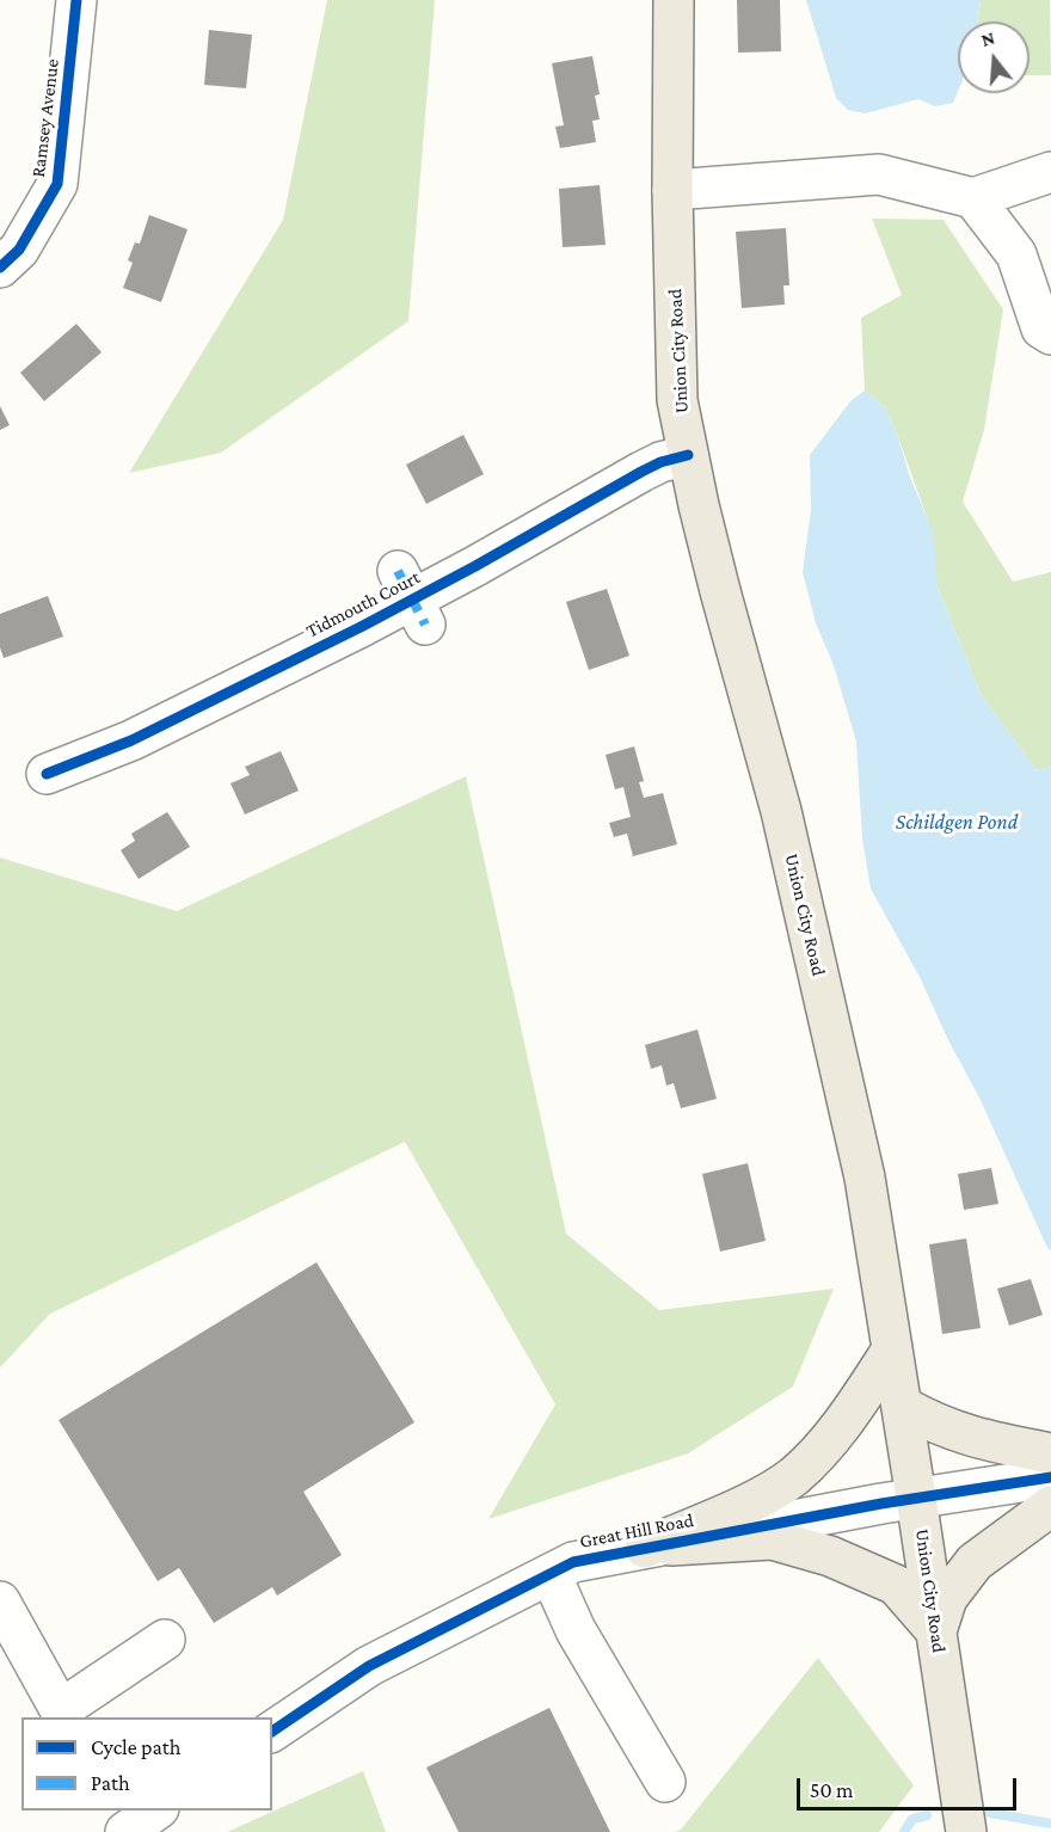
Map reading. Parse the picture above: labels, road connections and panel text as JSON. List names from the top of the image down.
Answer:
{
  "streets": {
    "main road": ["Union City Road"],
    "street": ["Ramsey Avenue", "Tidmouth Court", "Great Hill Road"]
  },
  "crossings": [
    ["Union City Road", "Tidmouth Court"],
    ["Union City Road", "Great Hill Road"]
  ],
  "water": ["Schildgen Pond"],
  "legend": ["Cycle path", "Path"],
  "scale_bar": "50 m",
  "north": "top"
}
